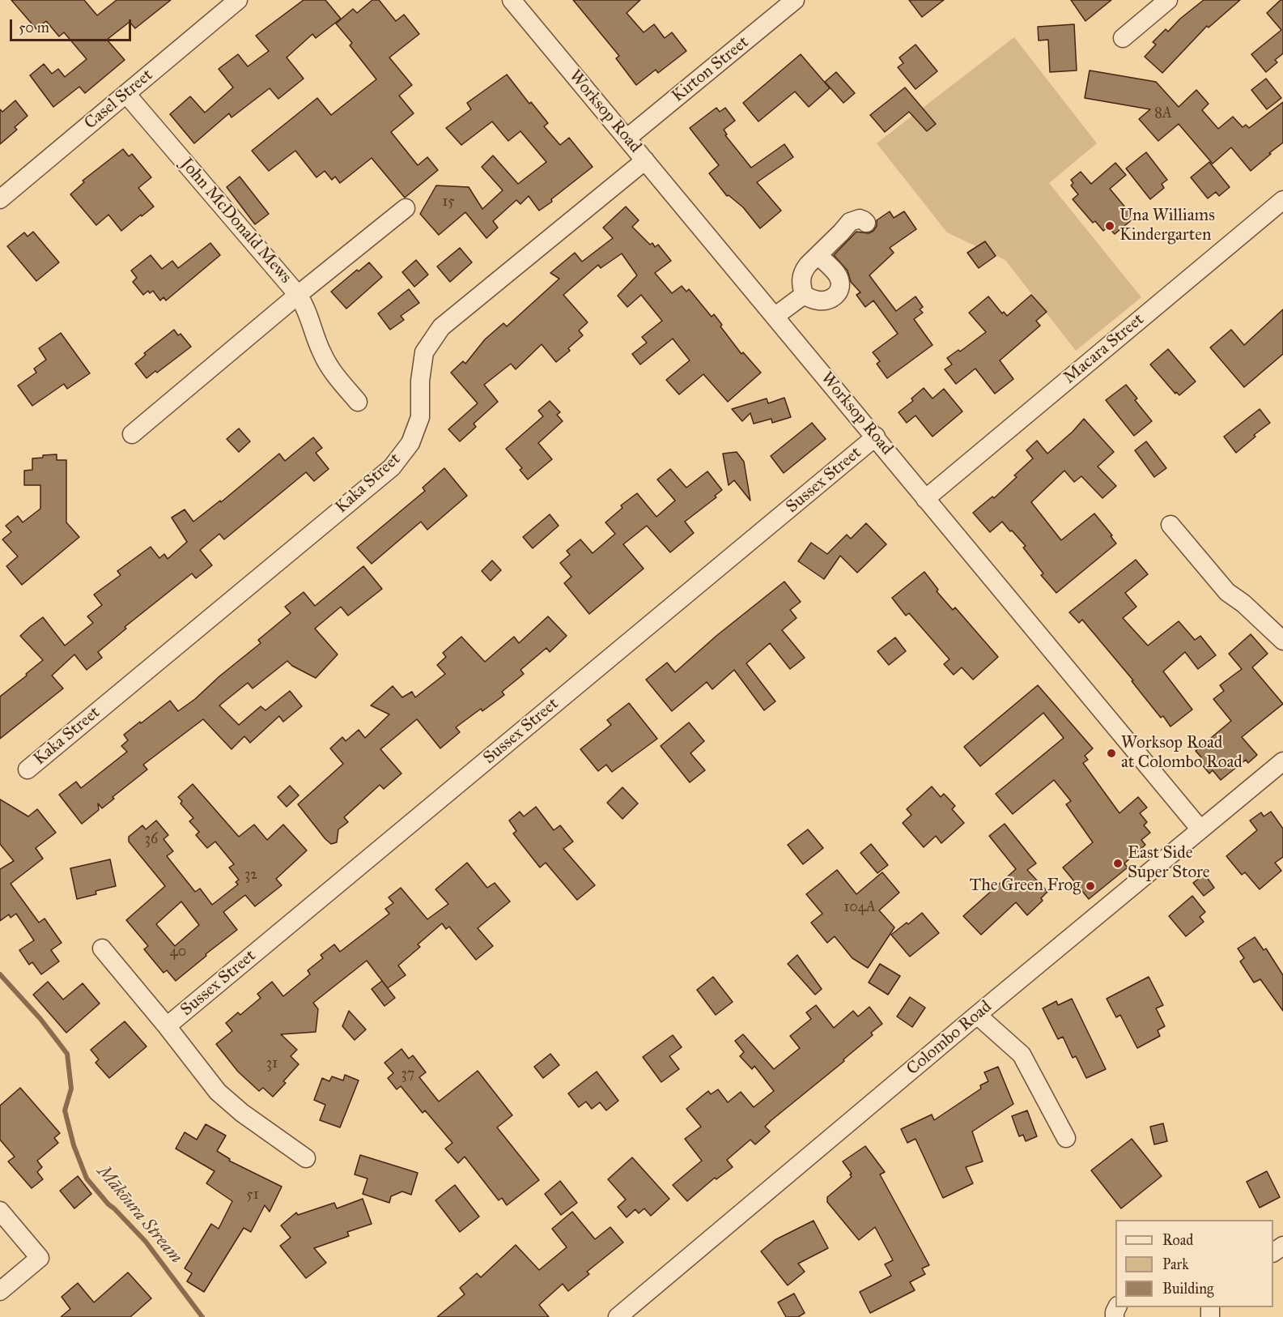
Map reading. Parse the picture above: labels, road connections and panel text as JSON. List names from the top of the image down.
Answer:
{
  "streets": {
    "street": [
      "Kirton Street",
      "Casel Street",
      "Worksop Road",
      "John McDonald Mews",
      "Macara Street",
      "Sussex Street",
      "Kaka Street",
      "Colombo Road"
    ]
  },
  "crossings": [
    ["Kirton Street", "Worksop Road"],
    ["Casel Street", "John McDonald Mews"],
    ["Worksop Road", "Macara Street"],
    ["Worksop Road", "Sussex Street"],
    ["Worksop Road", "Kaka Street"],
    ["Worksop Road", "Colombo Road"]
  ],
  "water": ["Mākōura Stream"],
  "places": [
    "Una Williams Kindergarten",
    "Worksop Road at Colombo Road",
    "East Side Super Store",
    "The Green Frog"
  ],
  "house_numbers": [
    "8A",
    "15",
    "36",
    "32",
    "104A",
    "40",
    "31",
    "37",
    "51"
  ],
  "legend": ["Road", "Park", "Building"],
  "scale_bar": "50 m"
}
